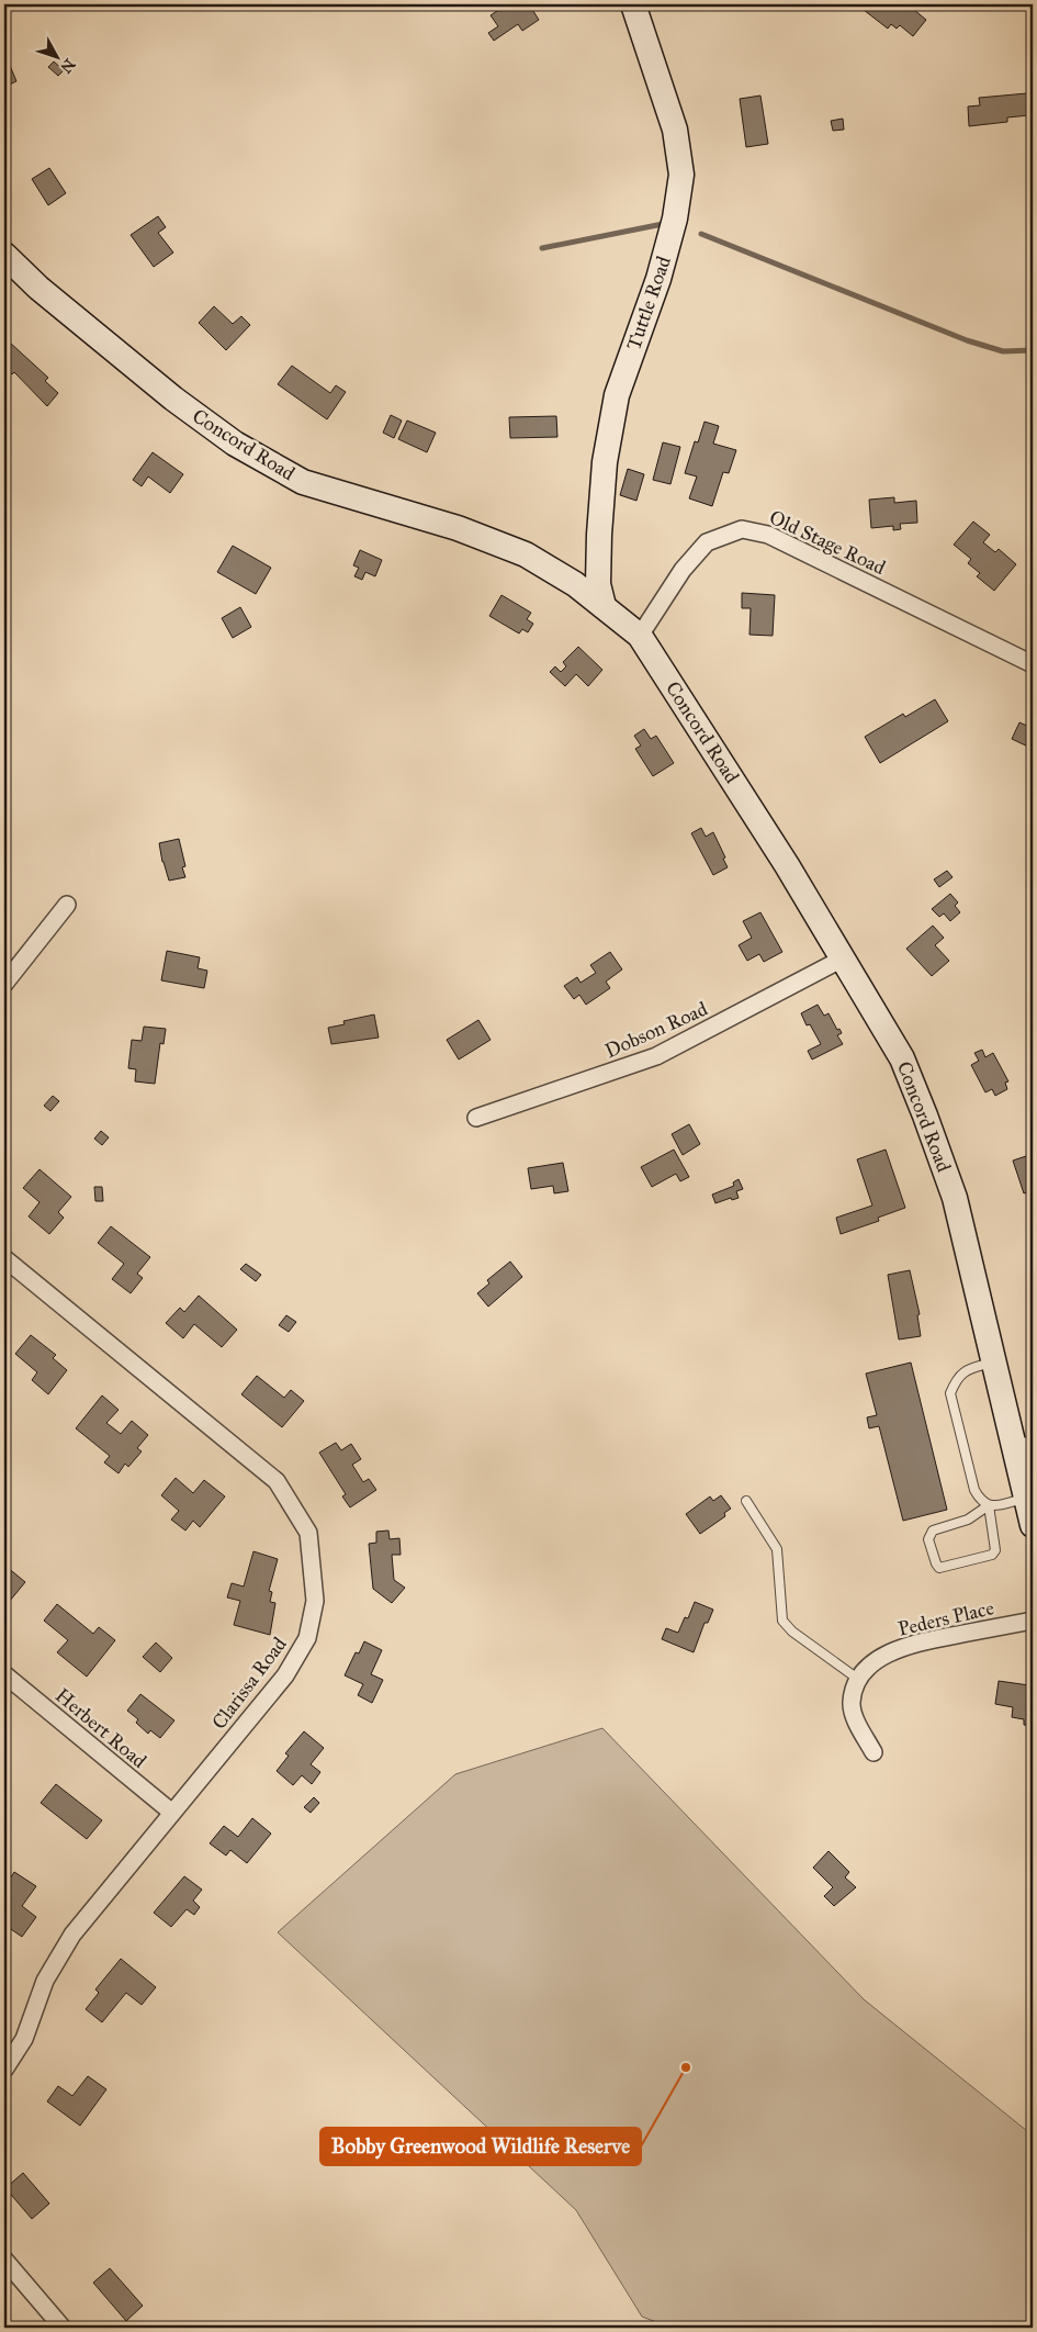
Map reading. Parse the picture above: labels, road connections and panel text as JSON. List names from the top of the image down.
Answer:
{
  "streets": {
    "main road": ["Tuttle Road", "Concord Road"],
    "street": [
      "Old Stage Road",
      "Dobson Road",
      "Peders Place",
      "Clarissa Road",
      "Herbert Road"
    ]
  },
  "crossings": [
    ["Tuttle Road", "Concord Road"],
    ["Concord Road", "Old Stage Road"],
    ["Concord Road", "Dobson Road"],
    ["Clarissa Road", "Herbert Road"]
  ],
  "places": ["Bobby Greenwood Wildlife Reserve"],
  "north": "bottom right"
}
